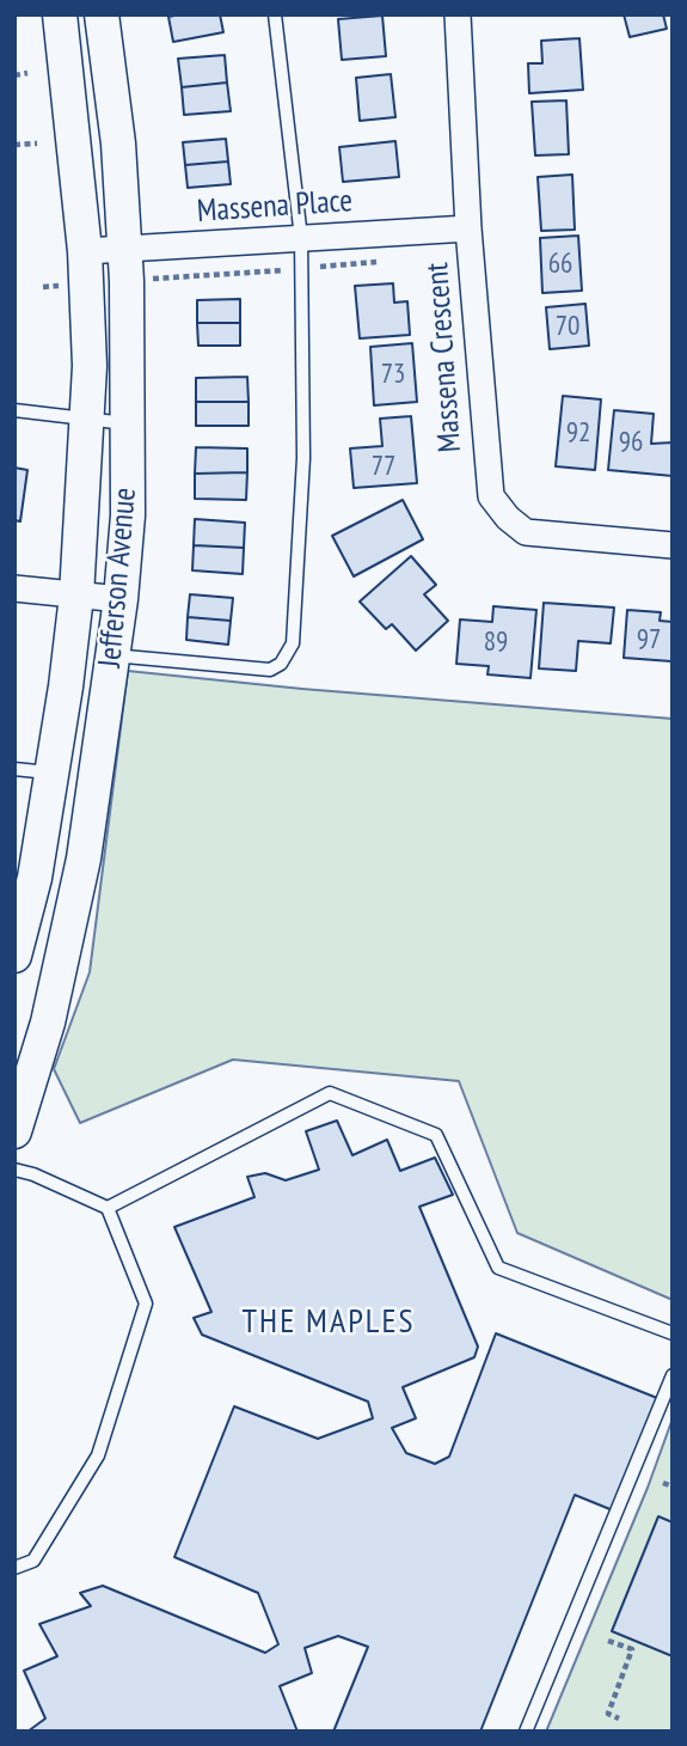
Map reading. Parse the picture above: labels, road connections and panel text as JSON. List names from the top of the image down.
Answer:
{
  "streets": {
    "street": ["Massena Place", "Massena Crescent", "Jefferson Avenue"]
  },
  "crossings": [
    ["Massena Place", "Massena Crescent"],
    ["Massena Place", "Jefferson Avenue"]
  ],
  "districts": ["THE MAPLES"],
  "house_numbers": [
    "66",
    "70",
    "73",
    "92",
    "96",
    "77",
    "97",
    "89"
  ]
}
